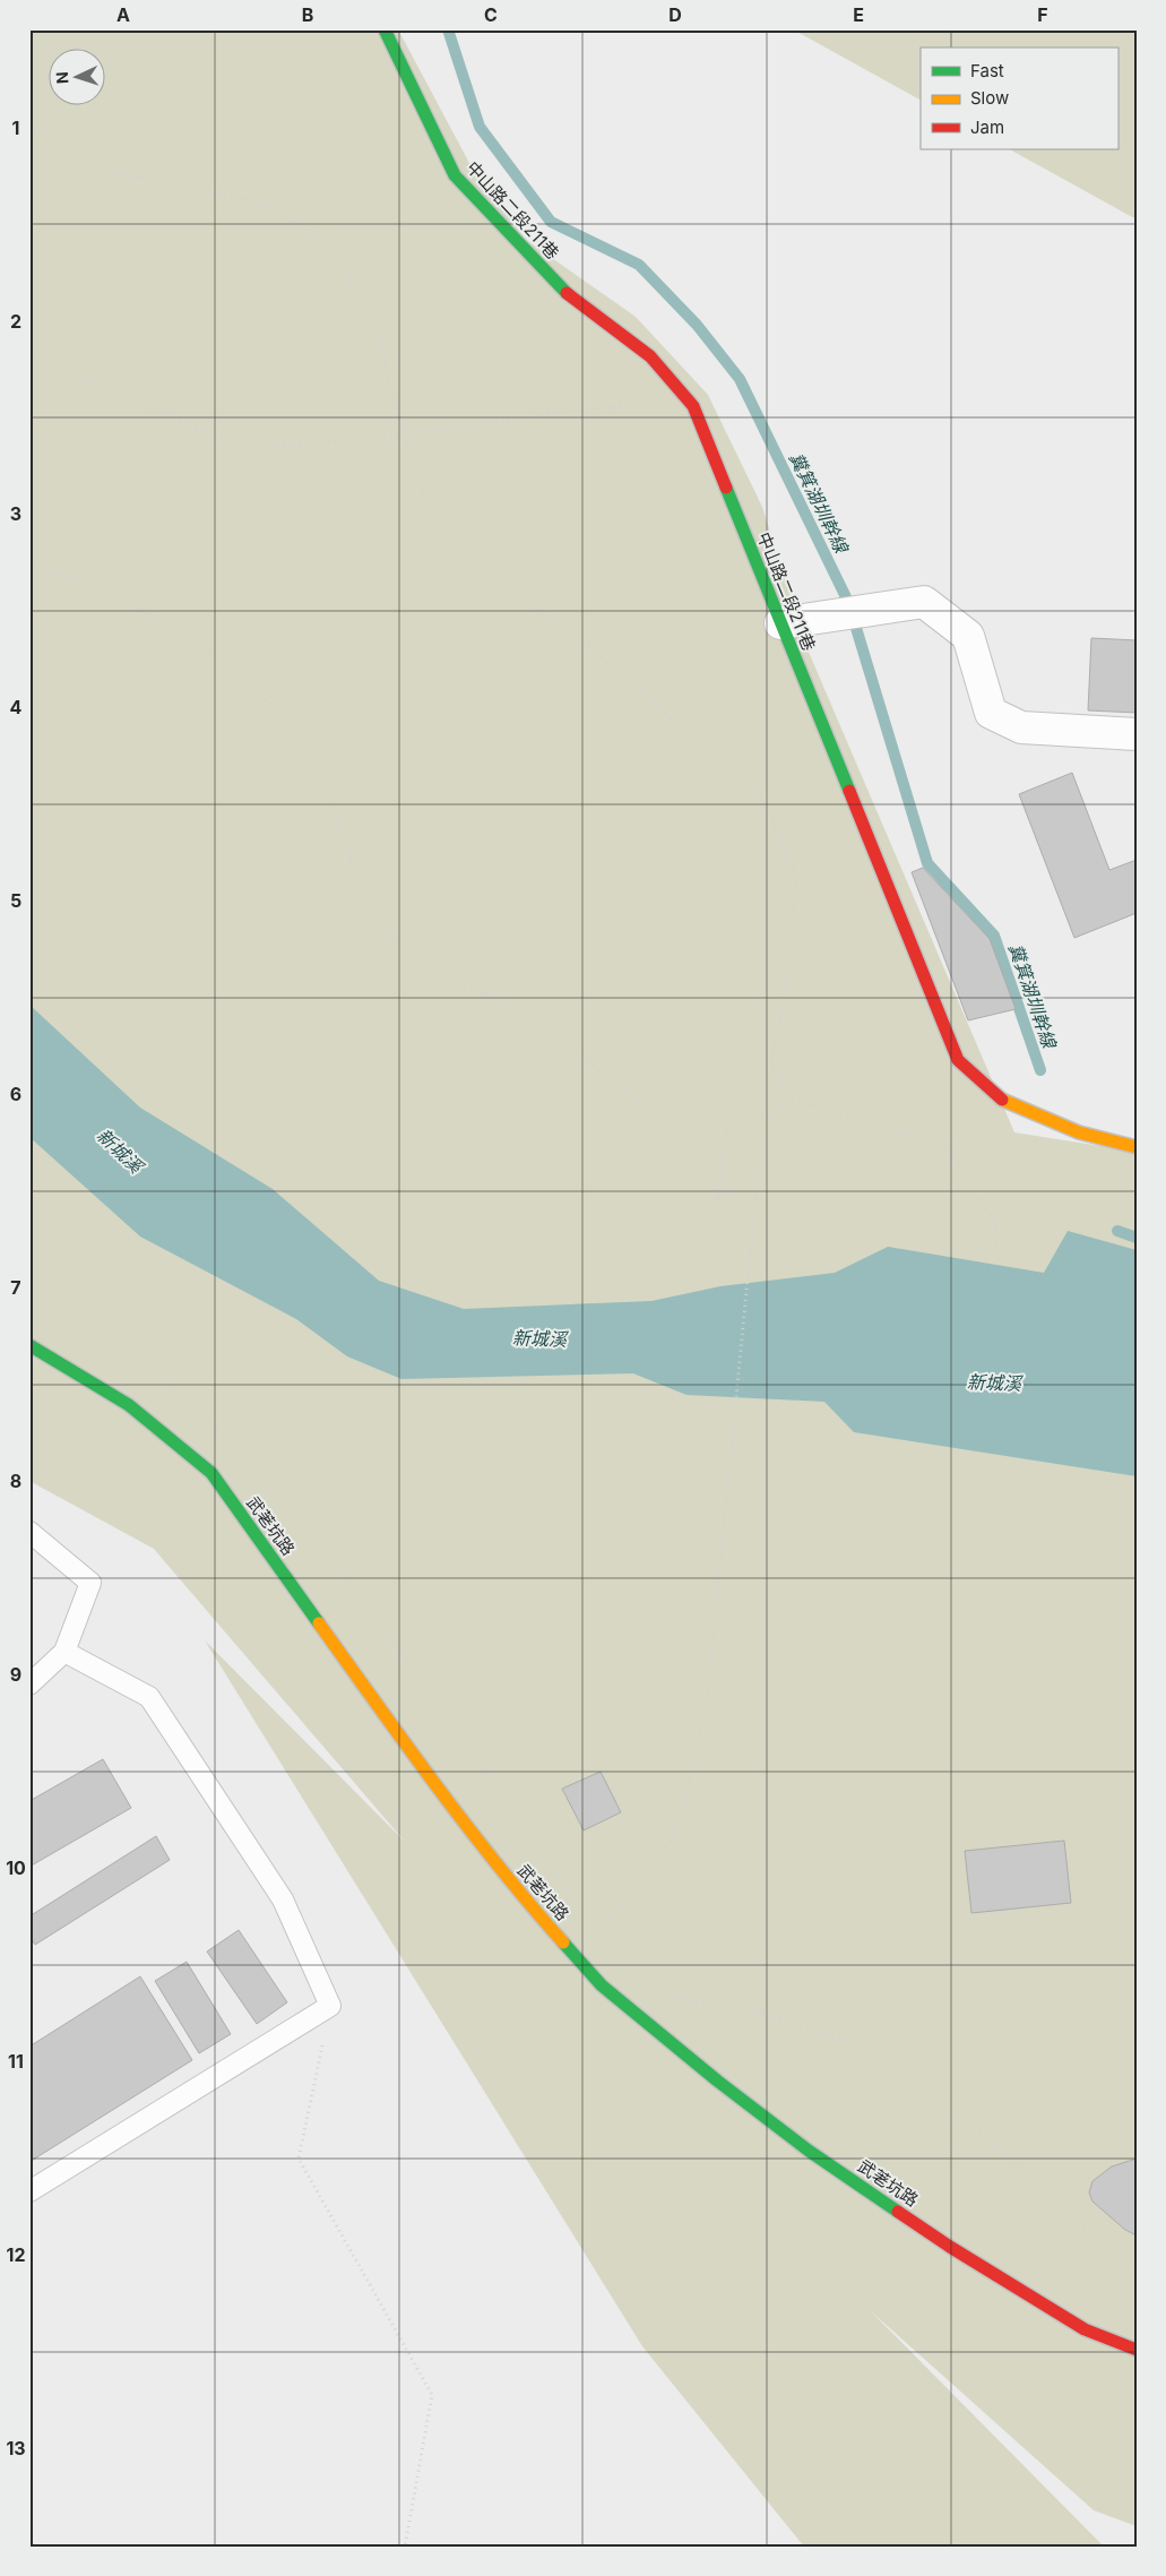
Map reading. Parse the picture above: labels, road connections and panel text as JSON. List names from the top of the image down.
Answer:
{
  "streets": {
    "street": ["中山路二段211巷", "武荖坑路"]
  },
  "water": ["糞箕湖圳幹線", "新城溪"],
  "legend": ["Fast", "Slow", "Jam"],
  "north": "left",
  "grid": {
    "columns": [
      "A",
      "B",
      "C",
      "D",
      "E",
      "F"
    ],
    "rows": [
      "1",
      "2",
      "3",
      "4",
      "5",
      "6",
      "7",
      "8",
      "9",
      "10",
      "11",
      "12",
      "13"
    ]
  }
}
